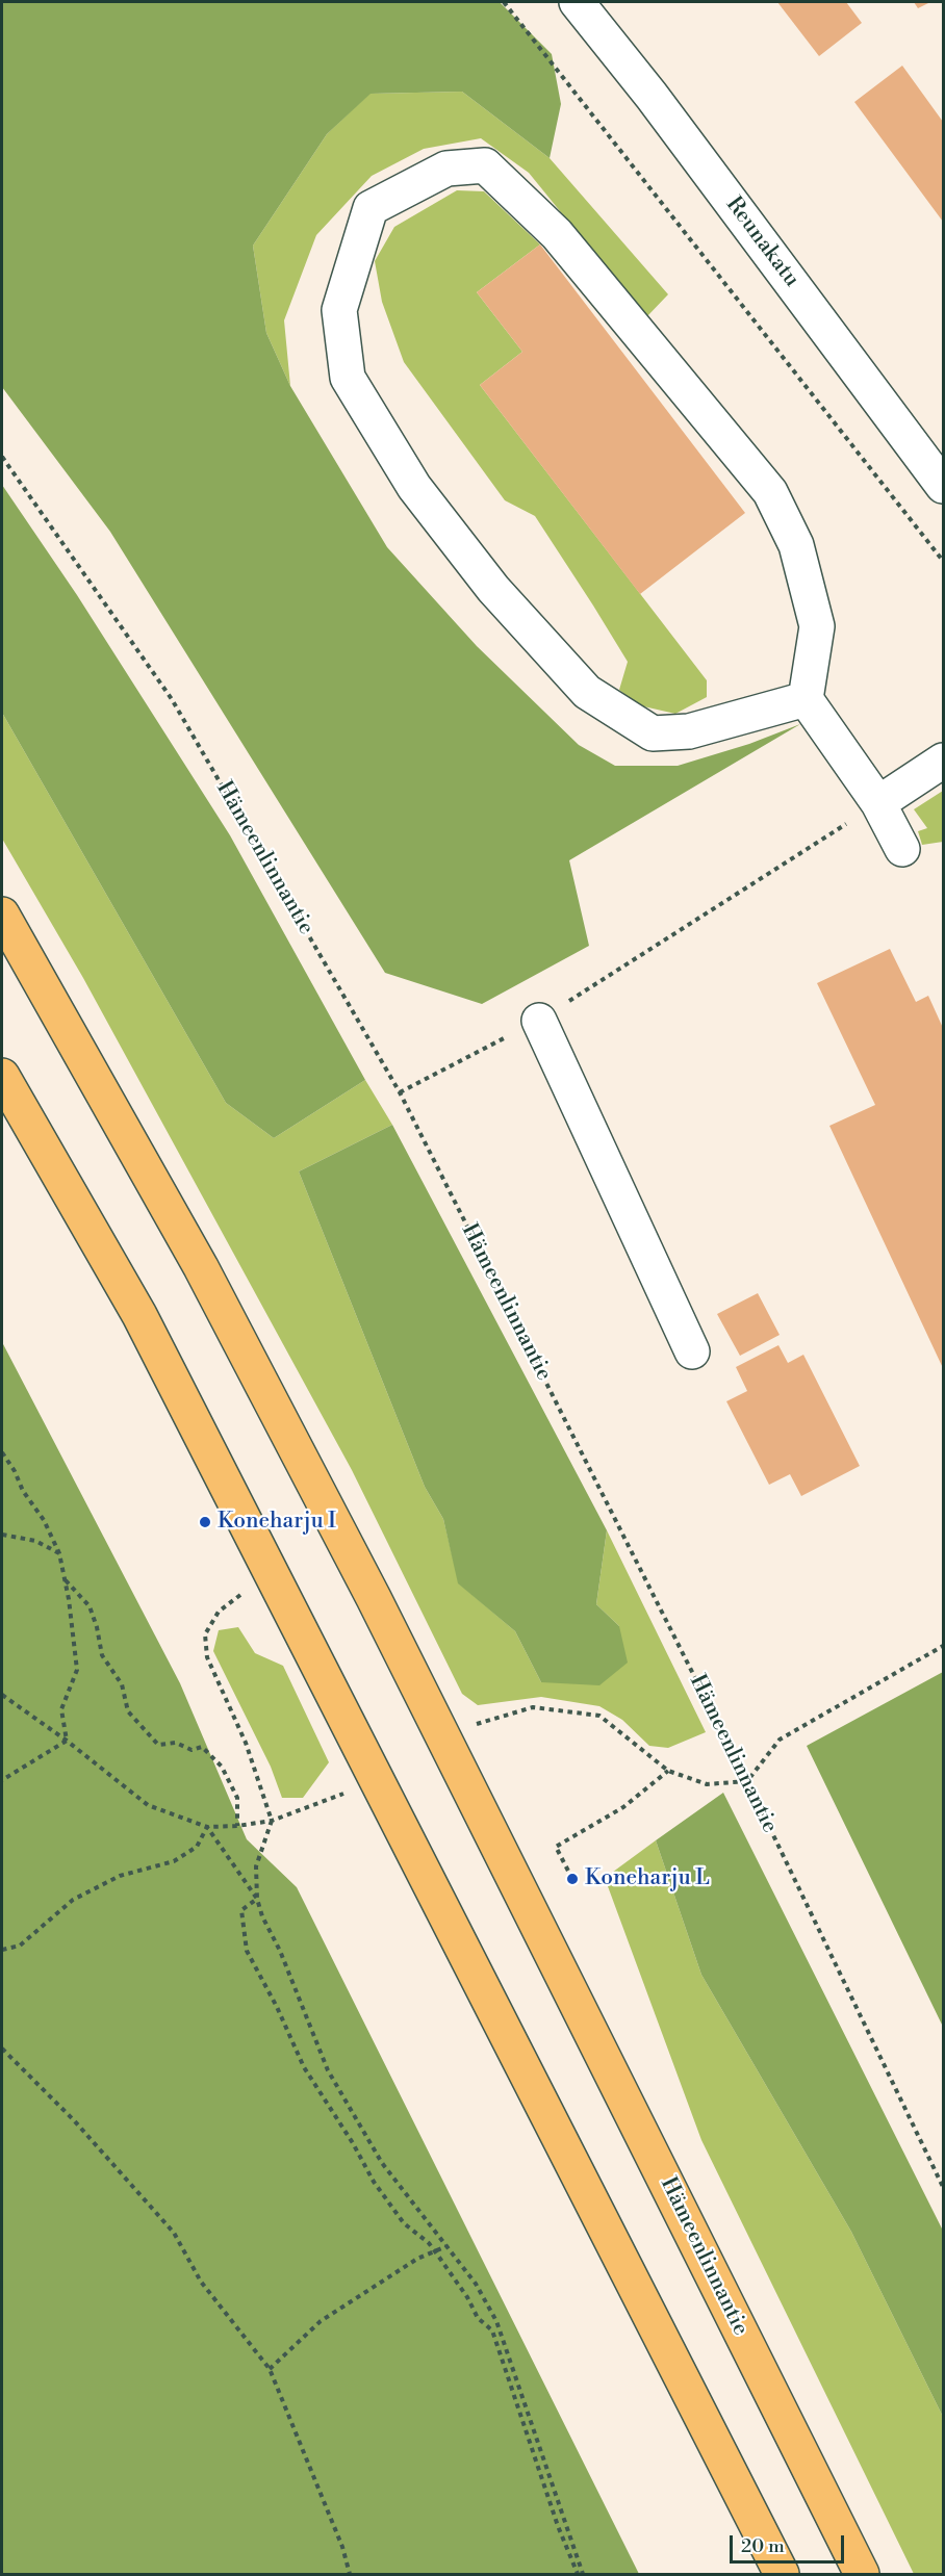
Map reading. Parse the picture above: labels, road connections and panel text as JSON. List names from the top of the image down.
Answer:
{
  "streets": {
    "main road": ["Hämeenlinnantie"],
    "street": ["Reunakatu"]
  },
  "places": ["Koneharju I", "Koneharju L"],
  "scale_bar": "20 m"
}
